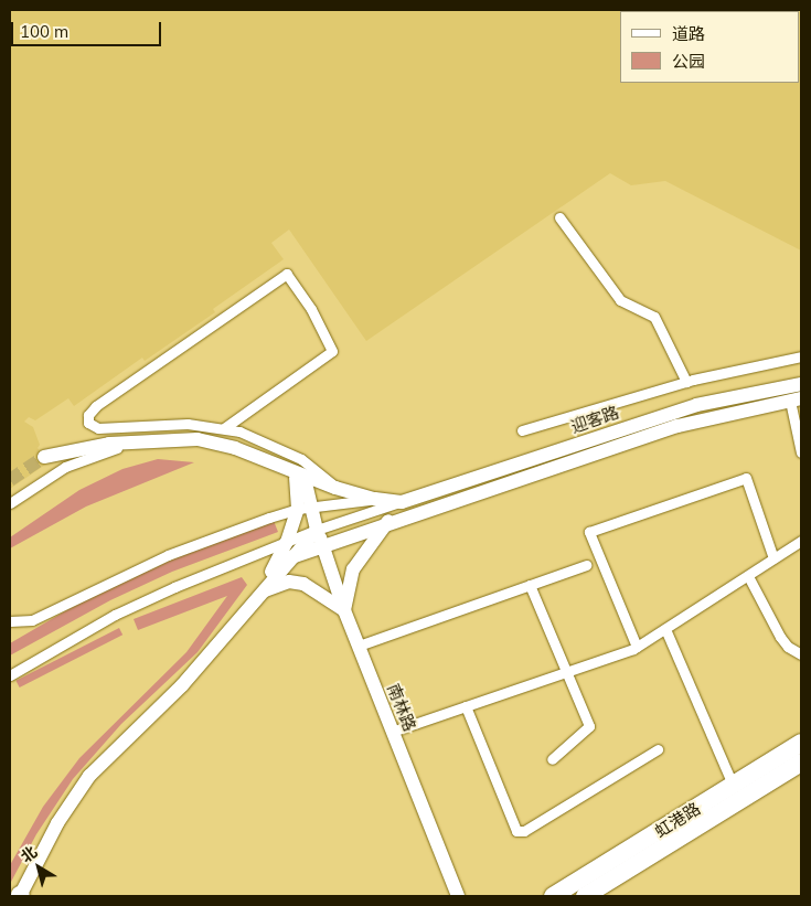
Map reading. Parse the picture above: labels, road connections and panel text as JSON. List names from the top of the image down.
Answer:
{
  "streets": {
    "highway": ["虹港路"],
    "main road": ["迎客路", "南林路"]
  },
  "legend": ["道路", "公园"],
  "scale_bar": "100 m",
  "north": "top left"
}
